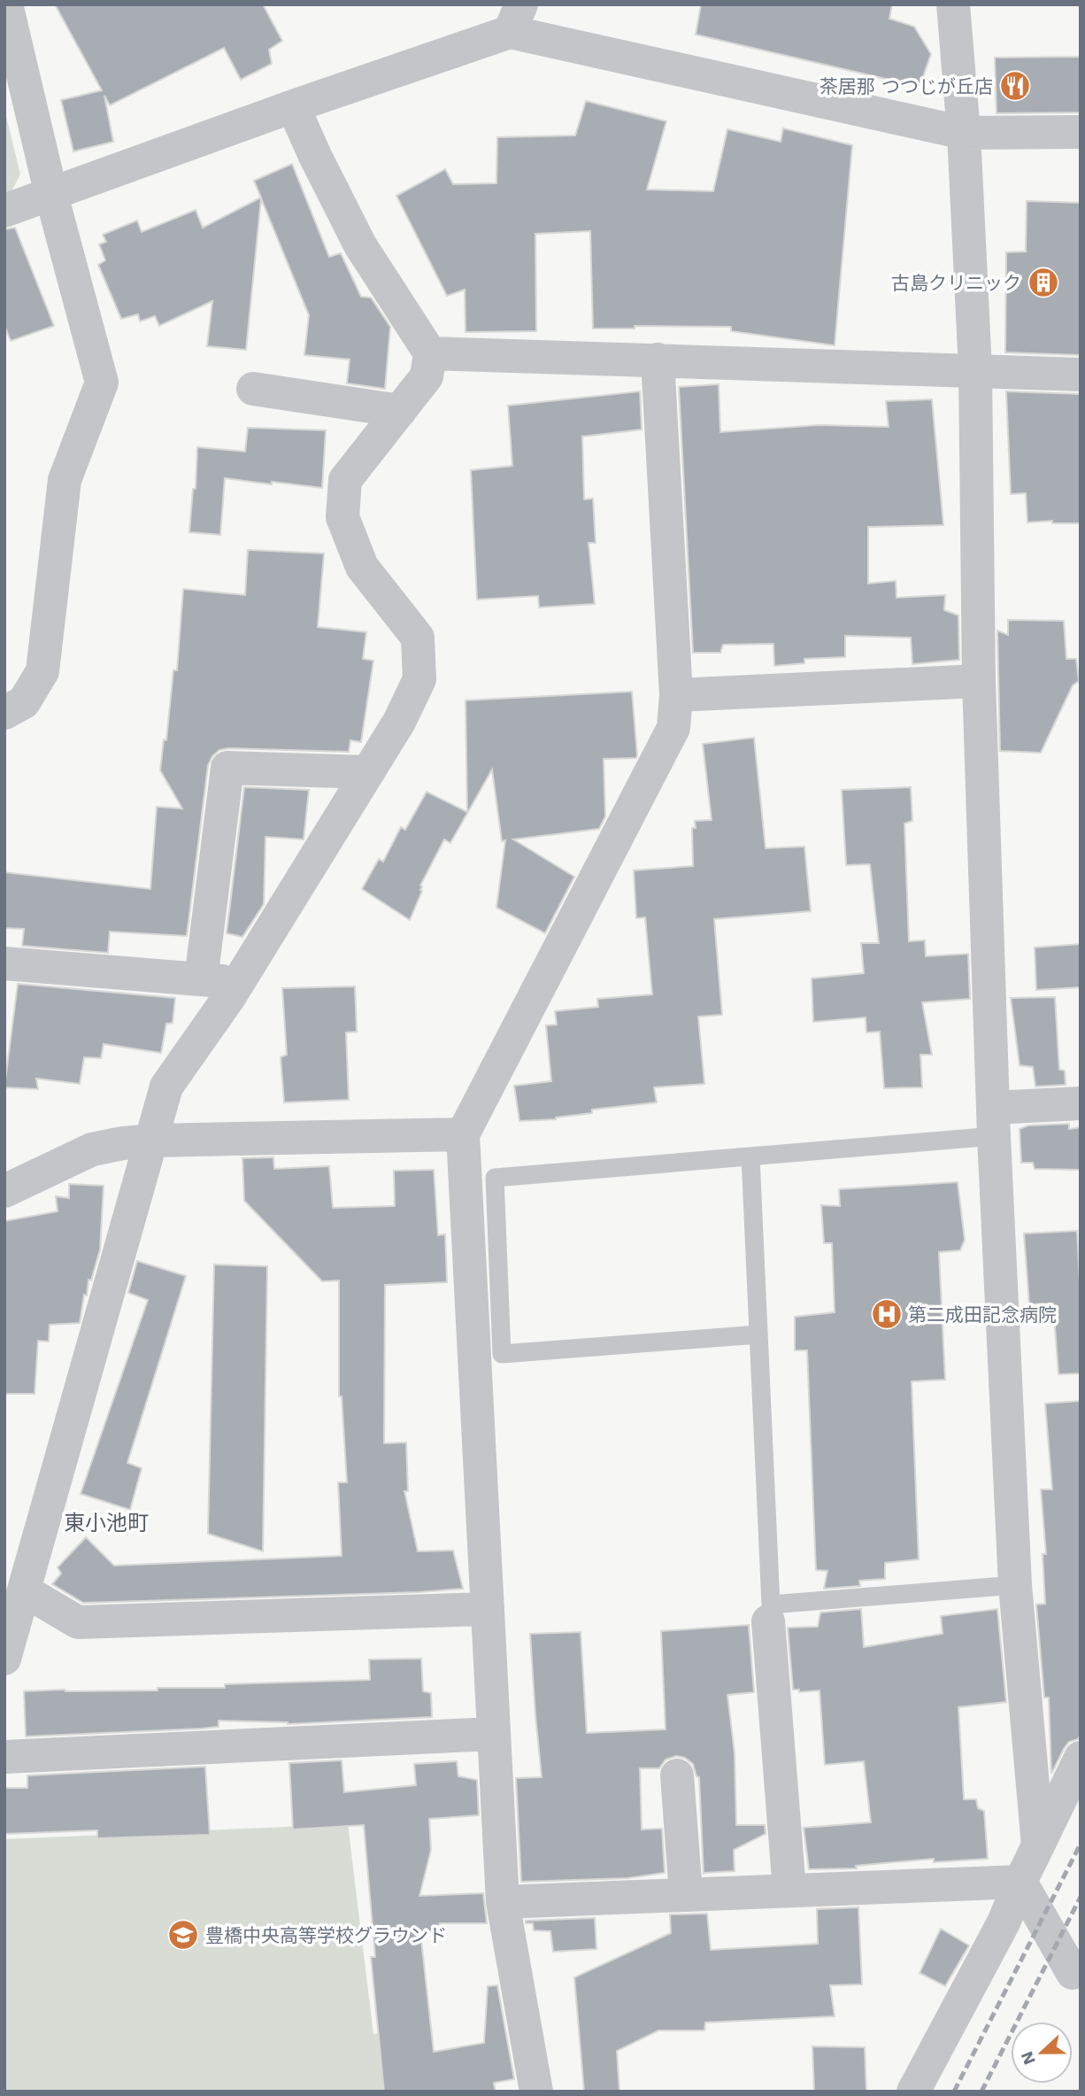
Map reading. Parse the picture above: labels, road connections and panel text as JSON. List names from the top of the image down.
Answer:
{
  "districts": ["東小池町"],
  "places": {
    "restaurant": ["茶居那 つつじが丘店"],
    "building": ["古島クリニック"],
    "hospital": ["第二成田記念病院"],
    "school or university": ["豊橋中央高等学校グラウンド"]
  },
  "north": "left"
}
